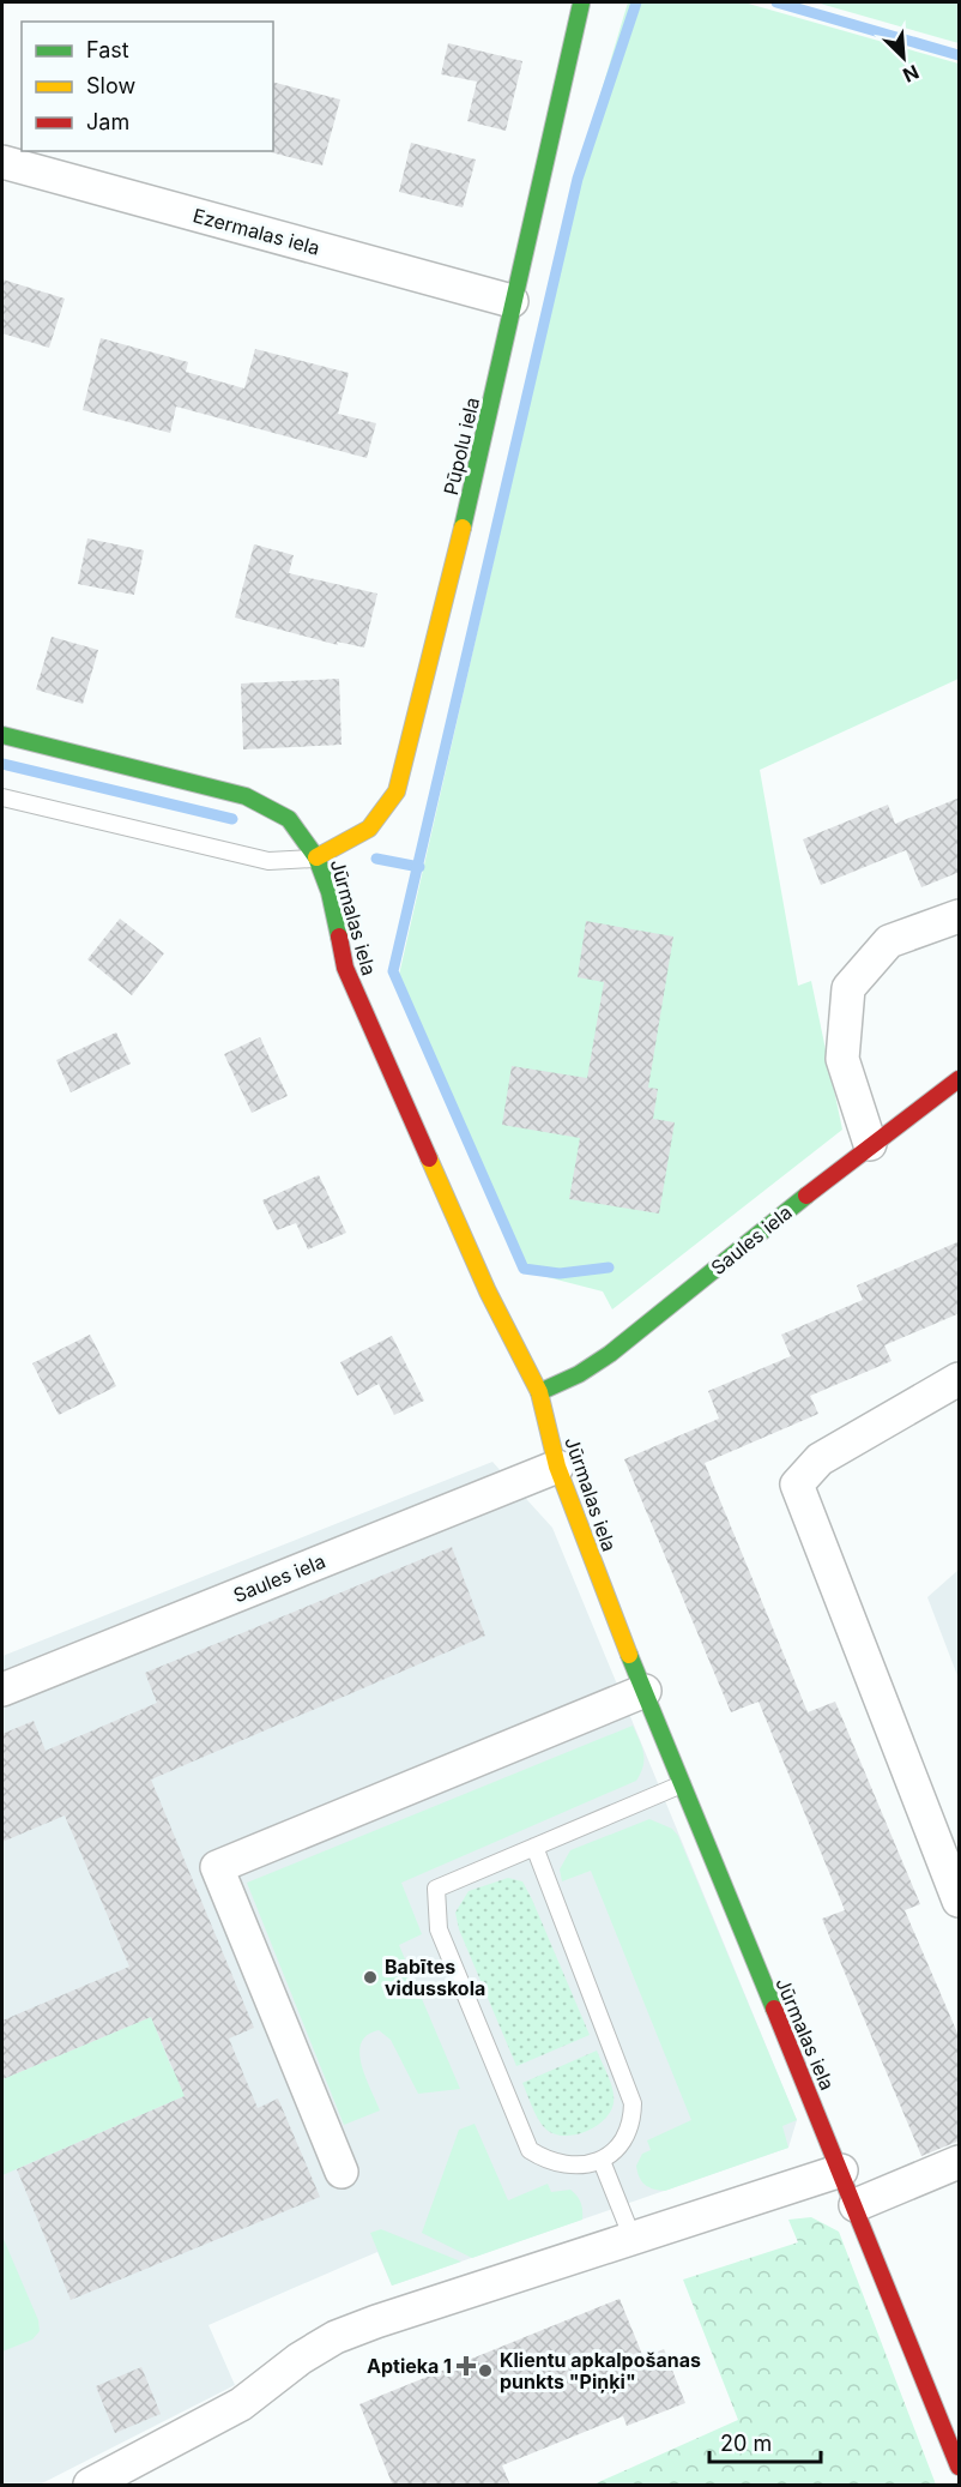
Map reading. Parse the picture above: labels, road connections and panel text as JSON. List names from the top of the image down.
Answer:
{
  "streets": {
    "street": [
      "Ezermalas iela",
      "Pūpolu iela",
      "Jūrmalas iela",
      "Saules iela"
    ]
  },
  "crossings": [
    ["Ezermalas iela", "Pūpolu iela"],
    ["Pūpolu iela", "Jūrmalas iela"],
    ["Jūrmalas iela", "Saules iela"]
  ],
  "places": {
    "other": ["Babītes vidusskola", "Klientu apkalpošanas punkts \"Piņķi\""],
    "health": ["Aptieka 1"]
  },
  "legend": ["Fast", "Slow", "Jam"],
  "scale_bar": "20 m",
  "north": "bottom right"
}
